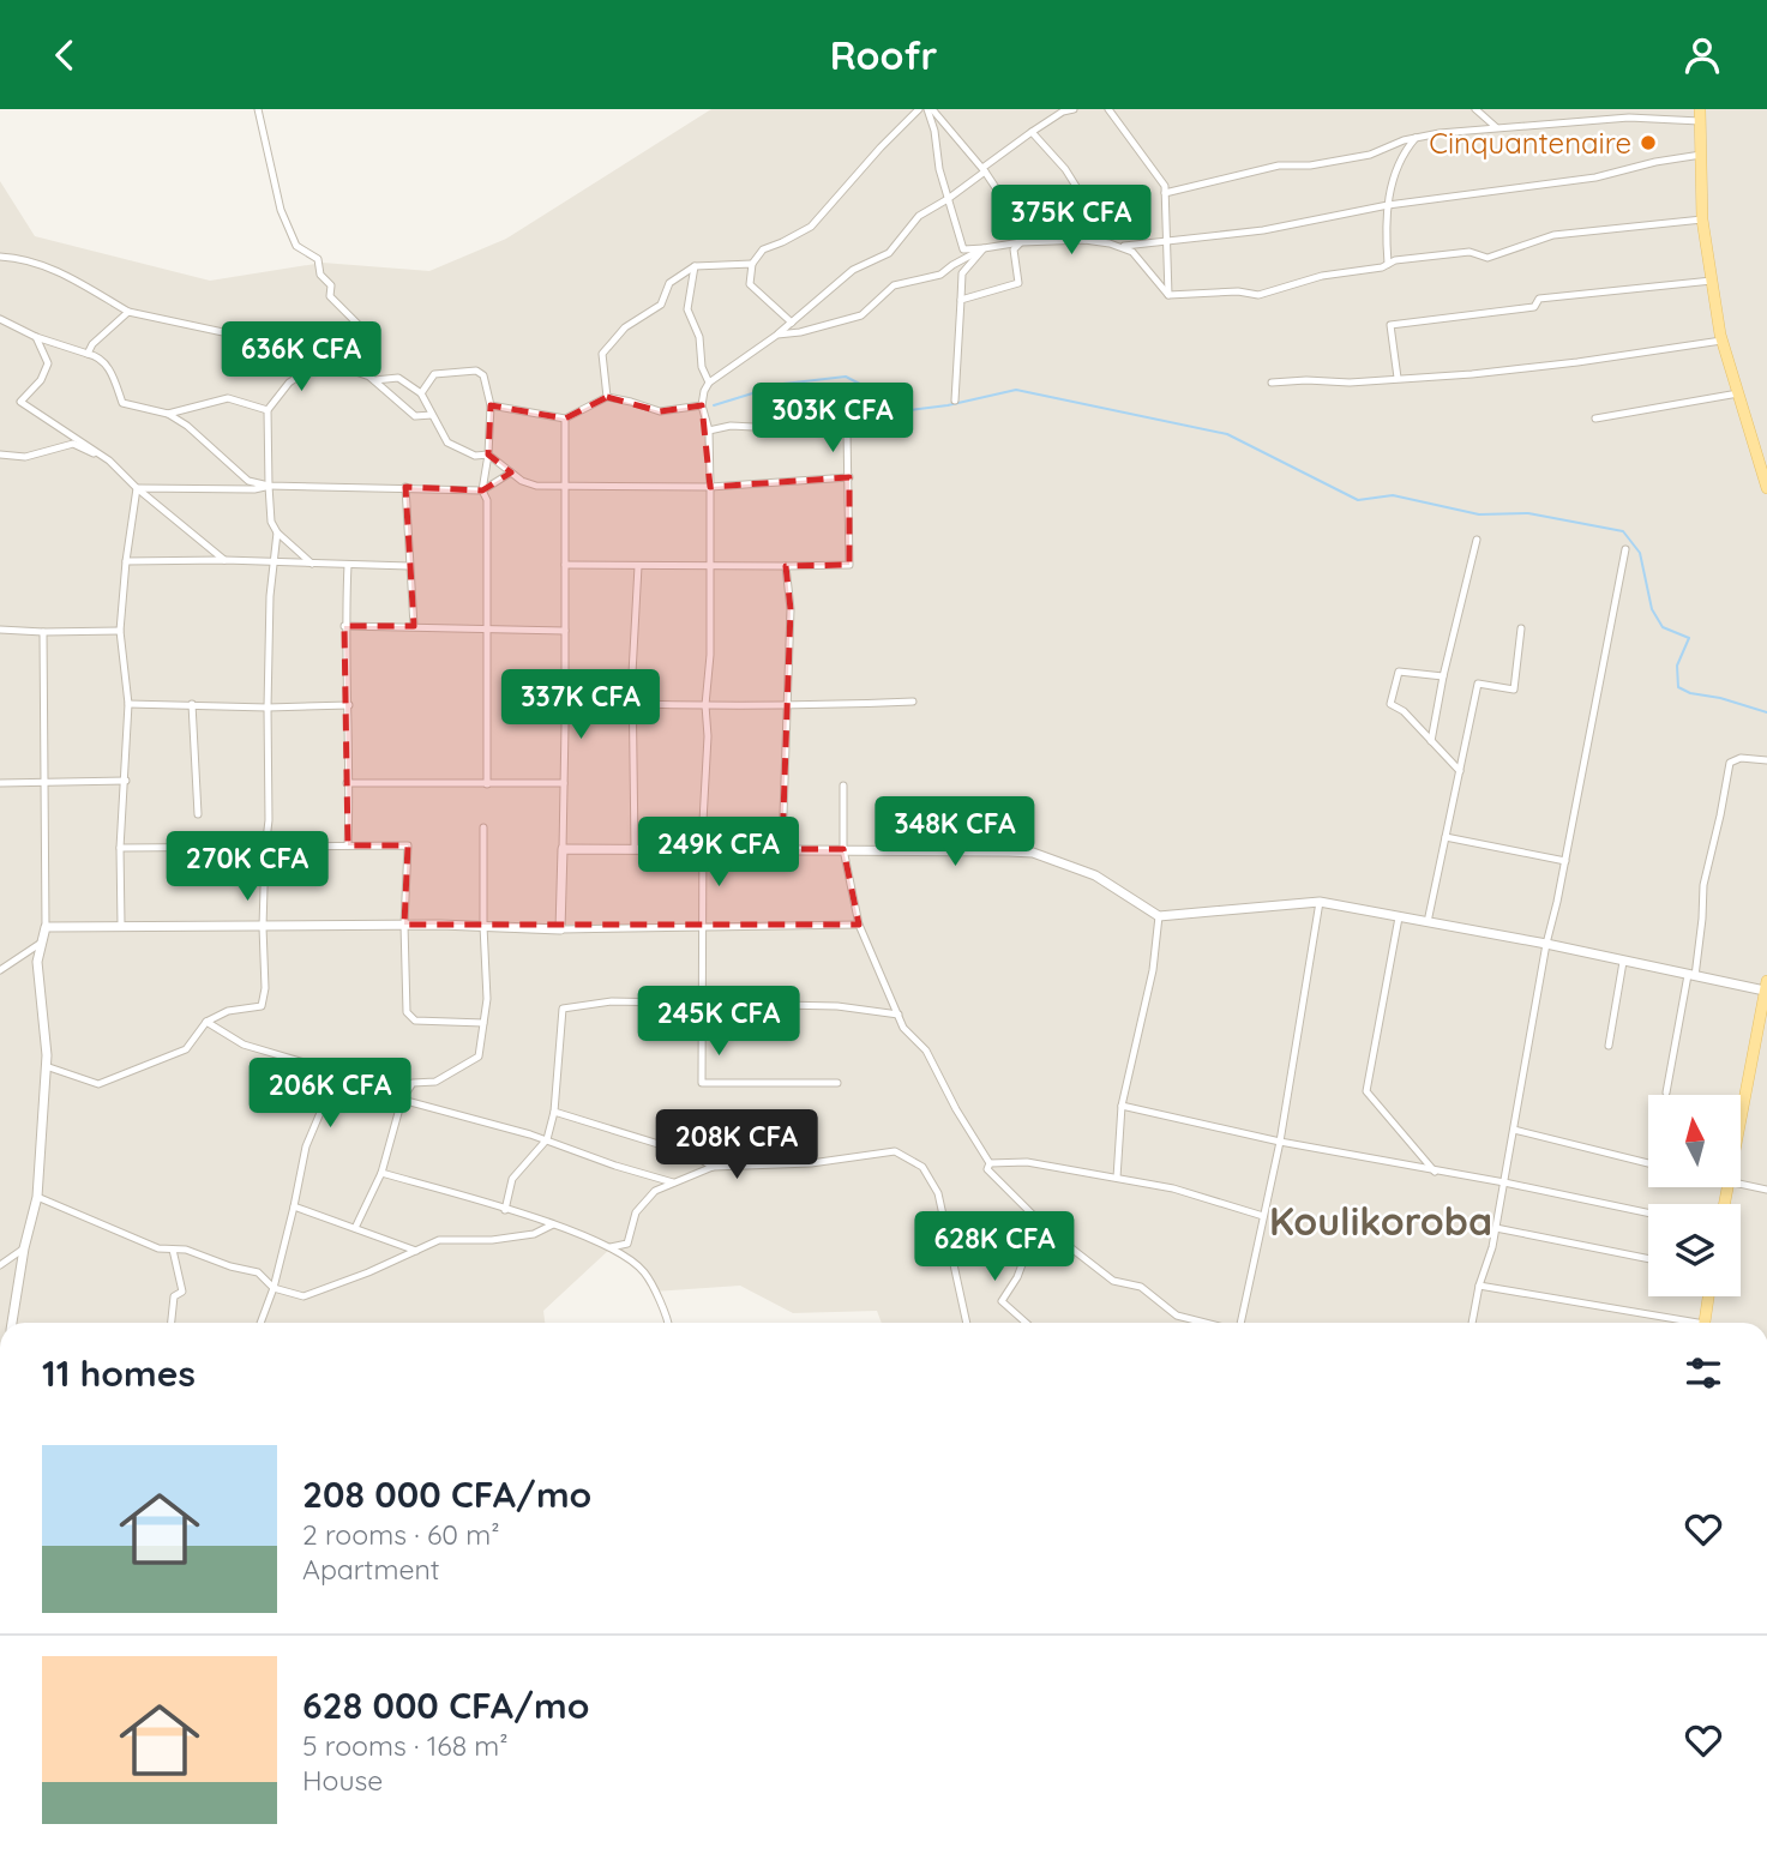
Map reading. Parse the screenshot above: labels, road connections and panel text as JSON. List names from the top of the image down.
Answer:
{
  "districts": ["Koulikoroba"],
  "places": ["Cinquantenaire"],
  "north": "top",
  "page": {
    "header": "Roofr",
    "price": [
      "375K CFA",
      "636K CFA",
      "303K CFA",
      "337K CFA",
      "348K CFA",
      "249K CFA",
      "270K CFA",
      "245K CFA",
      "206K CFA",
      "208K CFA",
      "628K CFA"
    ],
    "heading": "11 homes",
    "list": [
      {
        "name": "208 000 CFA/mo",
        "note": "2 rooms · 60 m² · Apartment"
      },
      {
        "name": "628 000 CFA/mo",
        "note": "5 rooms · 168 m² · House"
      }
    ]
  }
}
